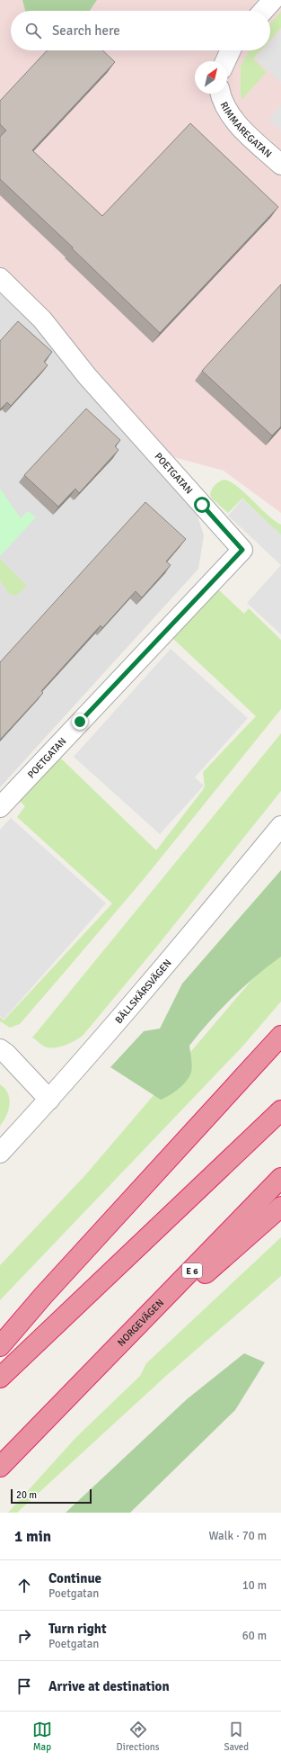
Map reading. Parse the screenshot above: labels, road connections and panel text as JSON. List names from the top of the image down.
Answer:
{
  "streets": {
    "highway": ["E 6", "NORGEVÄGEN"],
    "street": ["RIMMAREGATAN", "POETGATAN", "BÄLLSKÄRSVÄGEN"]
  },
  "scale_bar": "20 m",
  "north": "top right",
  "page": {
    "search": "Search here",
    "scale": "20 m",
    "heading": ["1 min", "Walk · 70 m"],
    "list": [
      ["Continue", "Poetgatan", "10 m"],
      ["Turn right", "Poetgatan", "60 m"],
      "Arrive at destination"
    ],
    "nav": ["Map", "Directions", "Saved"]
  }
}
